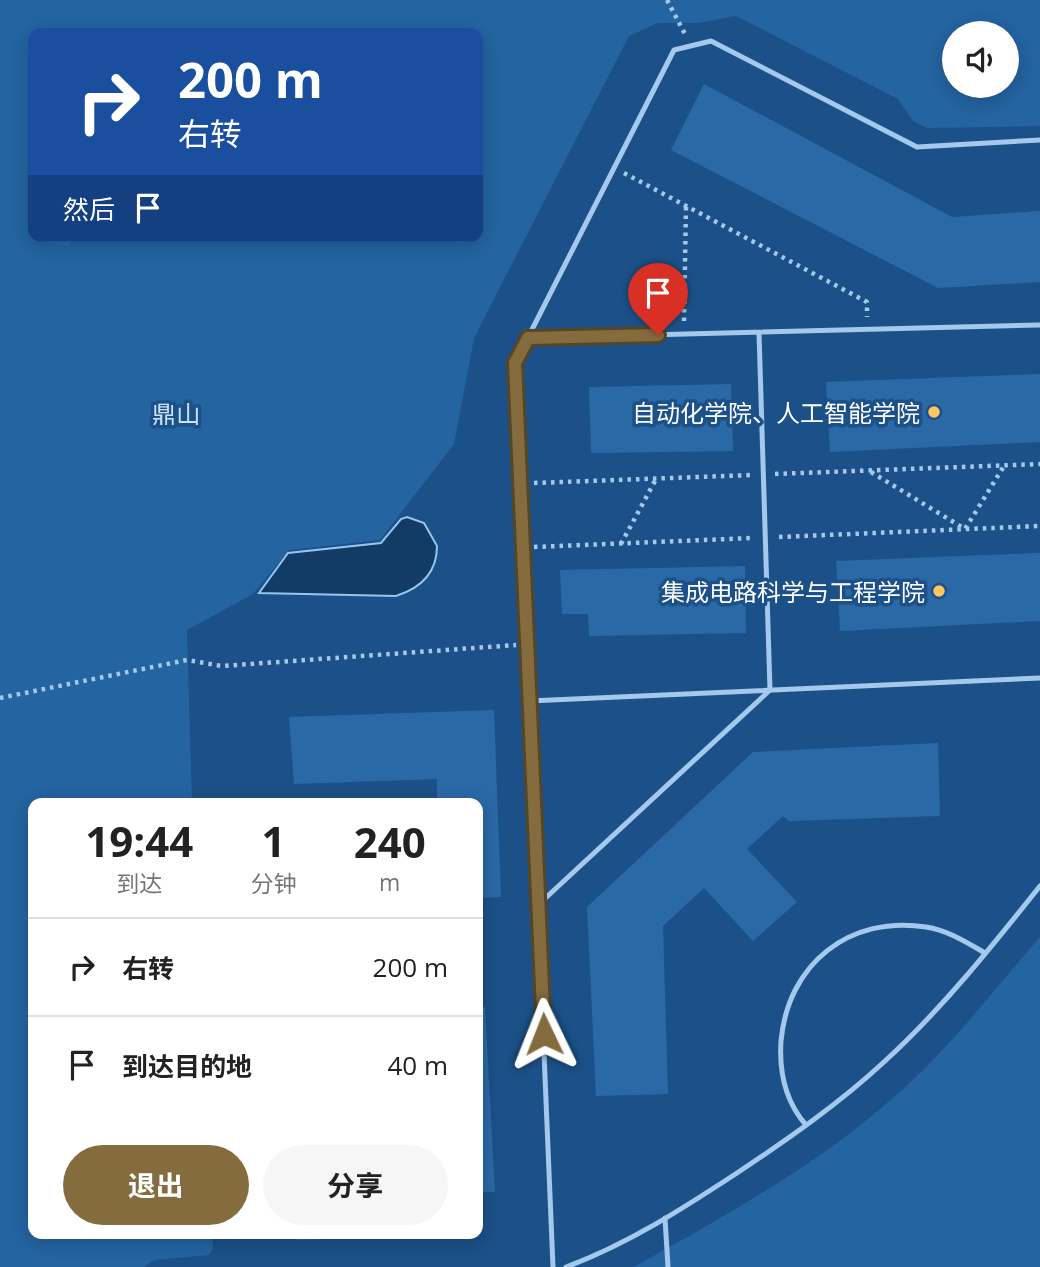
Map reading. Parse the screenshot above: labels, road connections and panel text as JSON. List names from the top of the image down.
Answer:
{
  "parks": ["鼎山"],
  "places": ["自动化学院、人工智能学院", "集成电路科学与工程学院"],
  "page": {
    "turn": ["200 m", "右转"],
    "then": "然后",
    "eta": [
      "19:44",
      "到达",
      "1",
      "分钟",
      "240",
      "m"
    ],
    "list": [
      {
        "name": "右转",
        "value": "200 m"
      },
      {
        "name": "到达目的地",
        "value": "40 m"
      }
    ],
    "buttons": ["退出", "分享"]
  }
}
